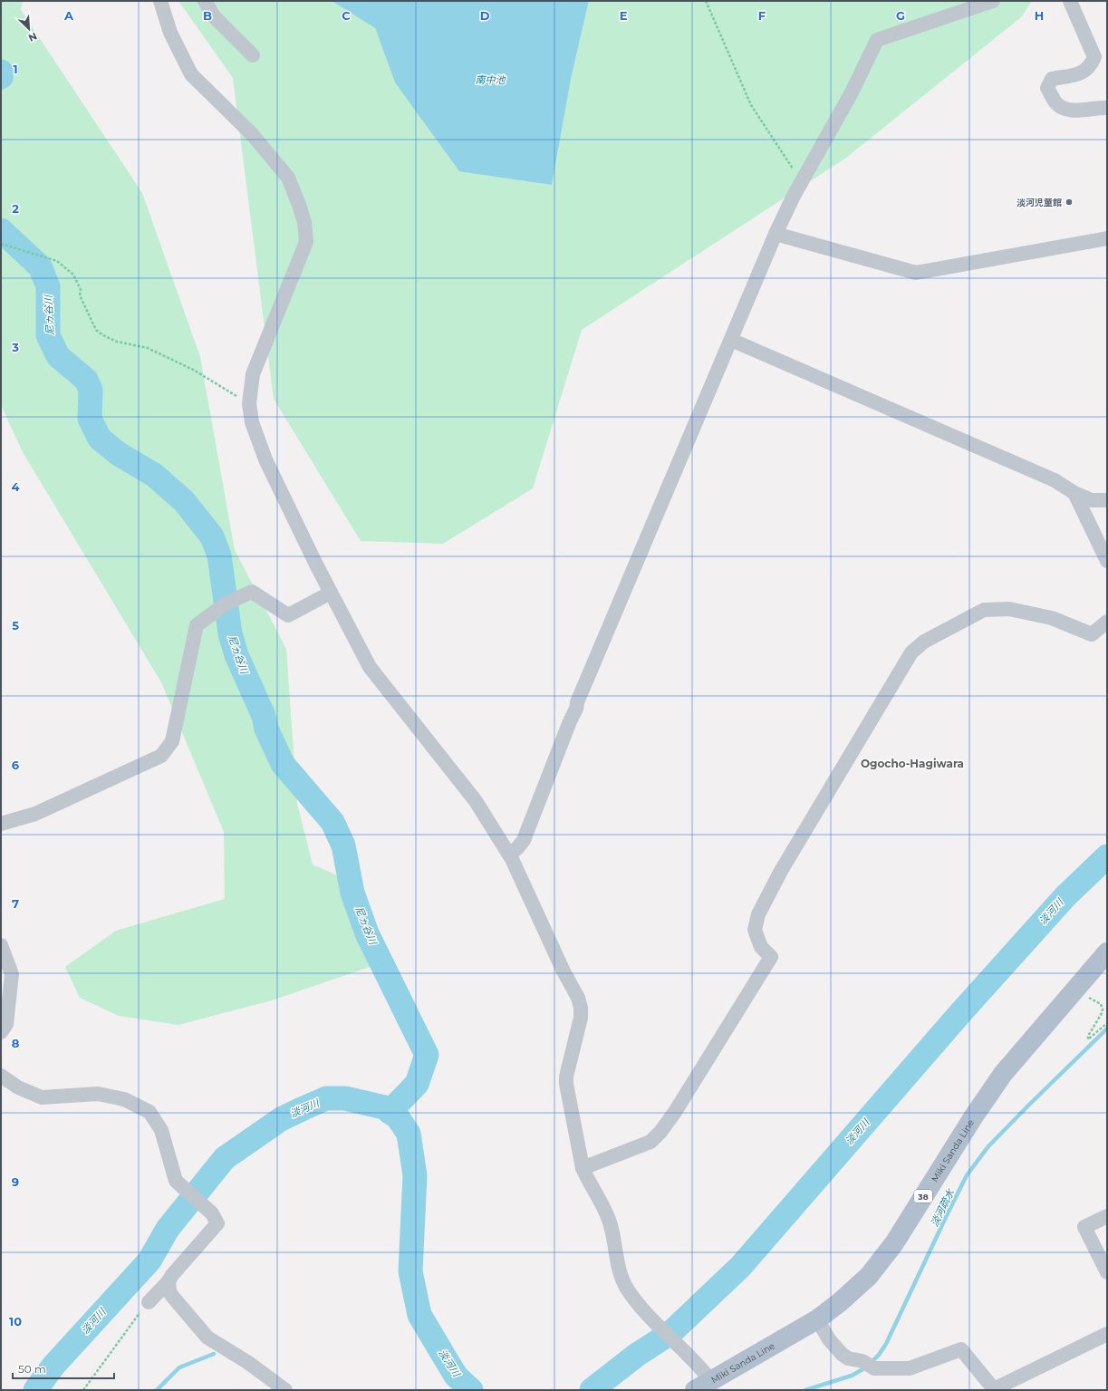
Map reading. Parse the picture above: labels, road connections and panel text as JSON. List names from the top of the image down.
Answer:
{
  "streets": {
    "main road": ["Miki Sanda Line", "38"]
  },
  "districts": ["Ogocho-Hagiwara"],
  "water": [
    "南中池",
    "尼ヵ谷川",
    "淡河川",
    "淡河疏水"
  ],
  "places": ["淡河児童館"],
  "scale_bar": "50 m",
  "north": "bottom right",
  "grid": {
    "columns": [
      "A",
      "B",
      "C",
      "D",
      "E",
      "F",
      "G",
      "H"
    ],
    "rows": [
      "1",
      "2",
      "3",
      "4",
      "5",
      "6",
      "7",
      "8",
      "9",
      "10"
    ]
  }
}
